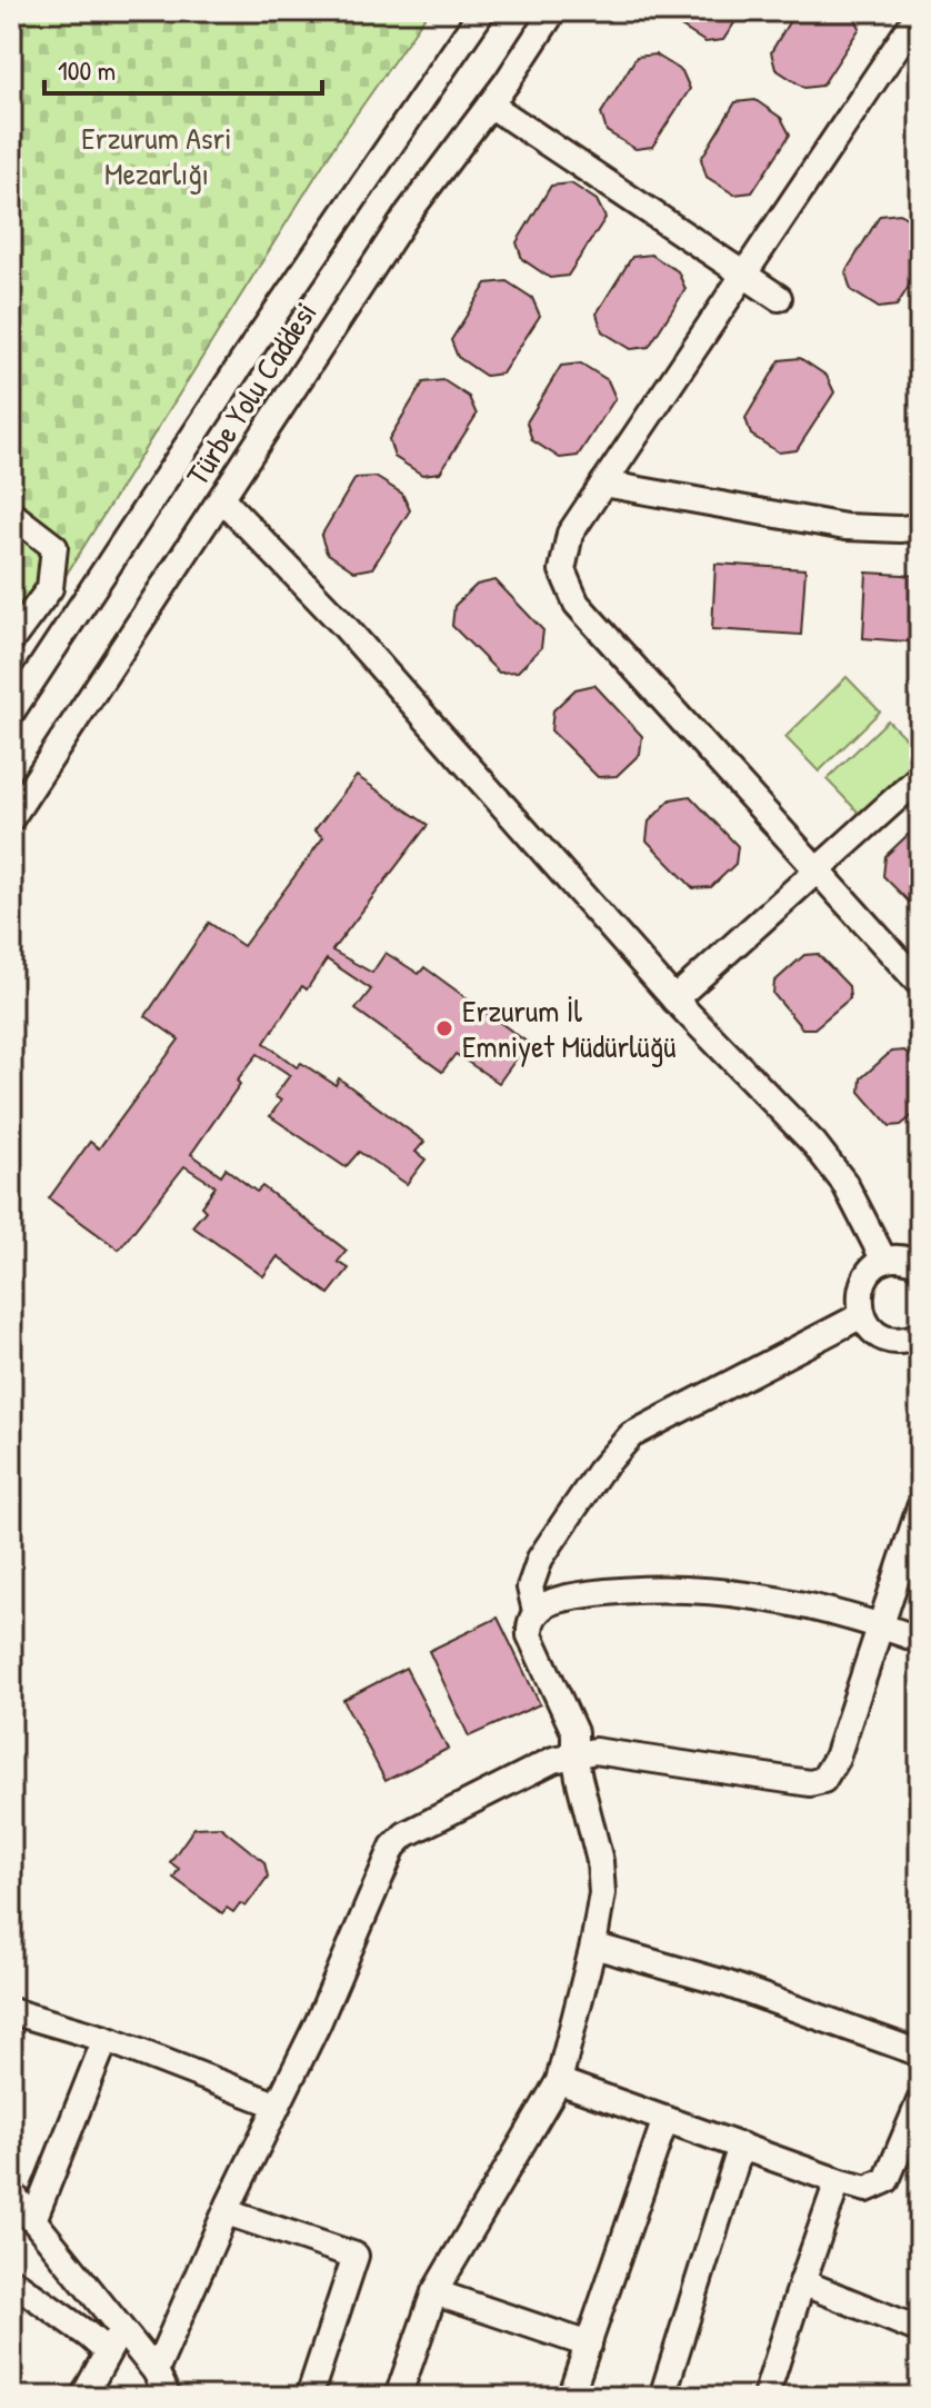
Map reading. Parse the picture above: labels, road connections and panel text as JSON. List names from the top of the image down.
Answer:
{
  "streets": {
    "street": ["Türbe Yolu Caddesi"]
  },
  "parks": ["Erzurum Asri Mezarlığı"],
  "places": ["Erzurum İl Emniyet Müdürlüğü"],
  "scale_bar": "100 m"
}
